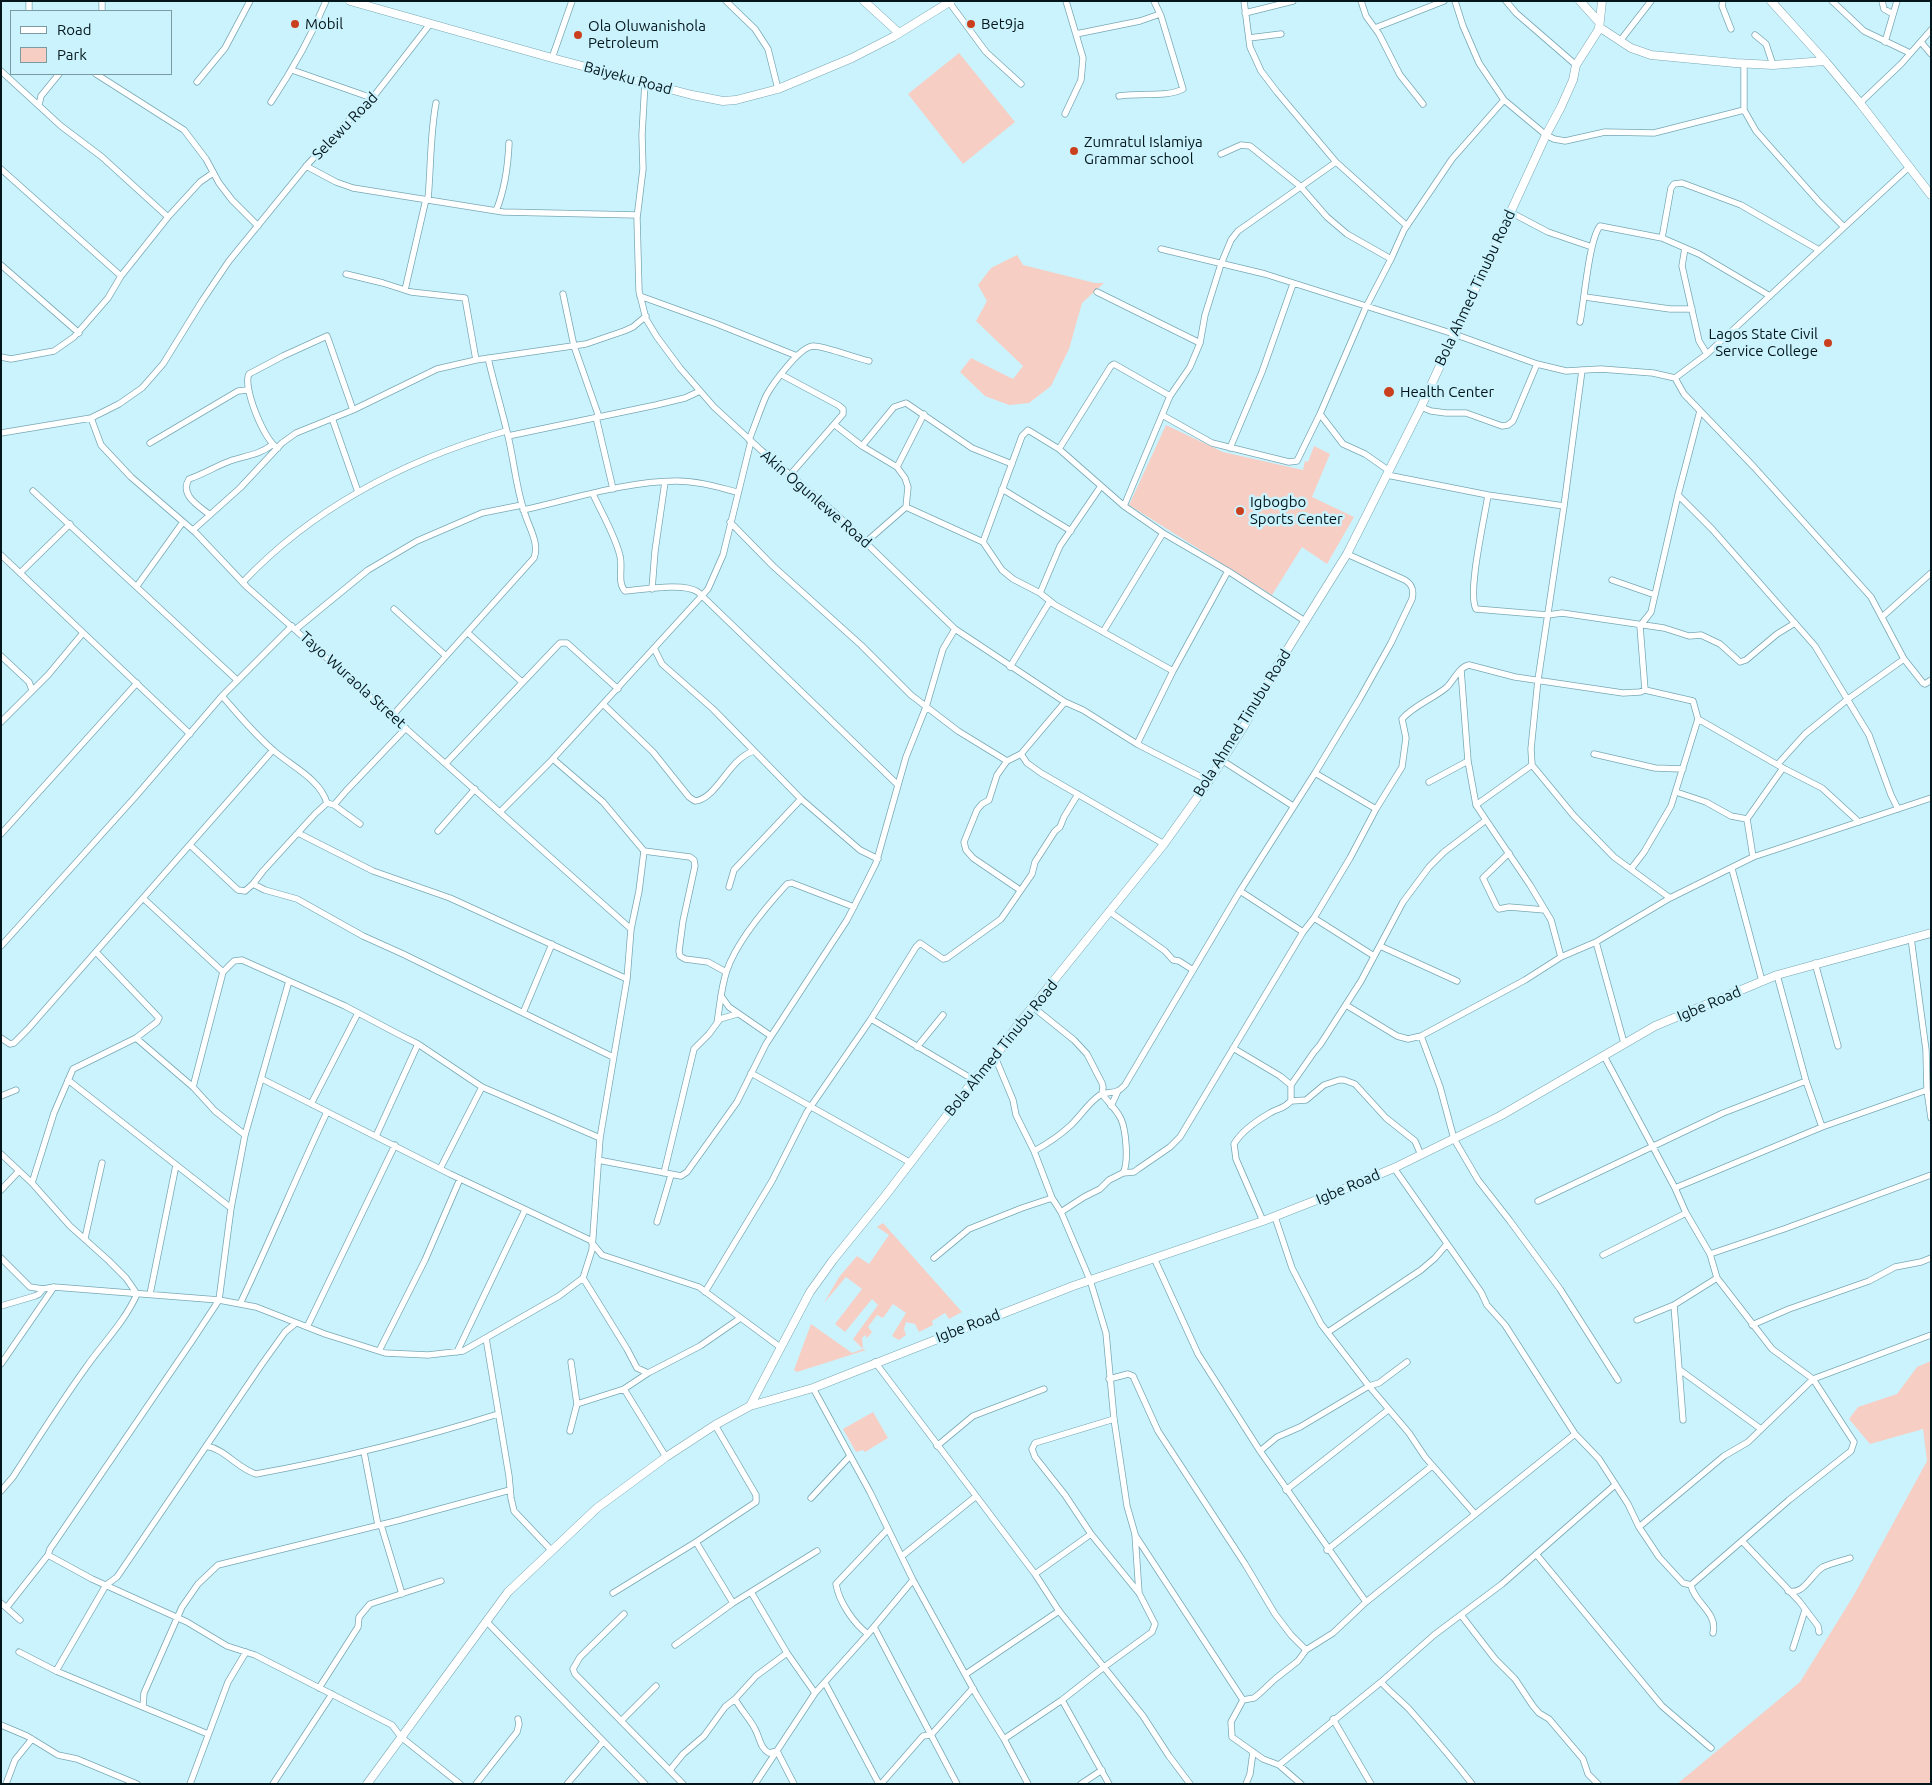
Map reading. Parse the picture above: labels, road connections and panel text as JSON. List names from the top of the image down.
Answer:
{
  "streets": {
    "main road": ["Baiyeku Road", "Bola Ahmed Tinubu Road", "Igbe Road"],
    "street": ["Selewu Road", "Akin Ogunlewe Road", "Tayo Wuraola Street"]
  },
  "crossings": [
    ["Baiyeku Road", "Selewu Road"],
    ["Baiyeku Road", "Akin Ogunlewe Road"],
    ["Selewu Road", "Tayo Wuraola Street"],
    ["Bola Ahmed Tinubu Road", "Akin Ogunlewe Road"],
    ["Bola Ahmed Tinubu Road", "Igbe Road"]
  ],
  "places": [
    "Mobil",
    "Bet9ja",
    "Ola Oluwanishola Petroleum",
    "Zumratul Islamiya Grammar school",
    "Lagos State Civil Service College",
    "Health Center",
    "Igbogbo Sports Center"
  ],
  "legend": ["Road", "Park"]
}
